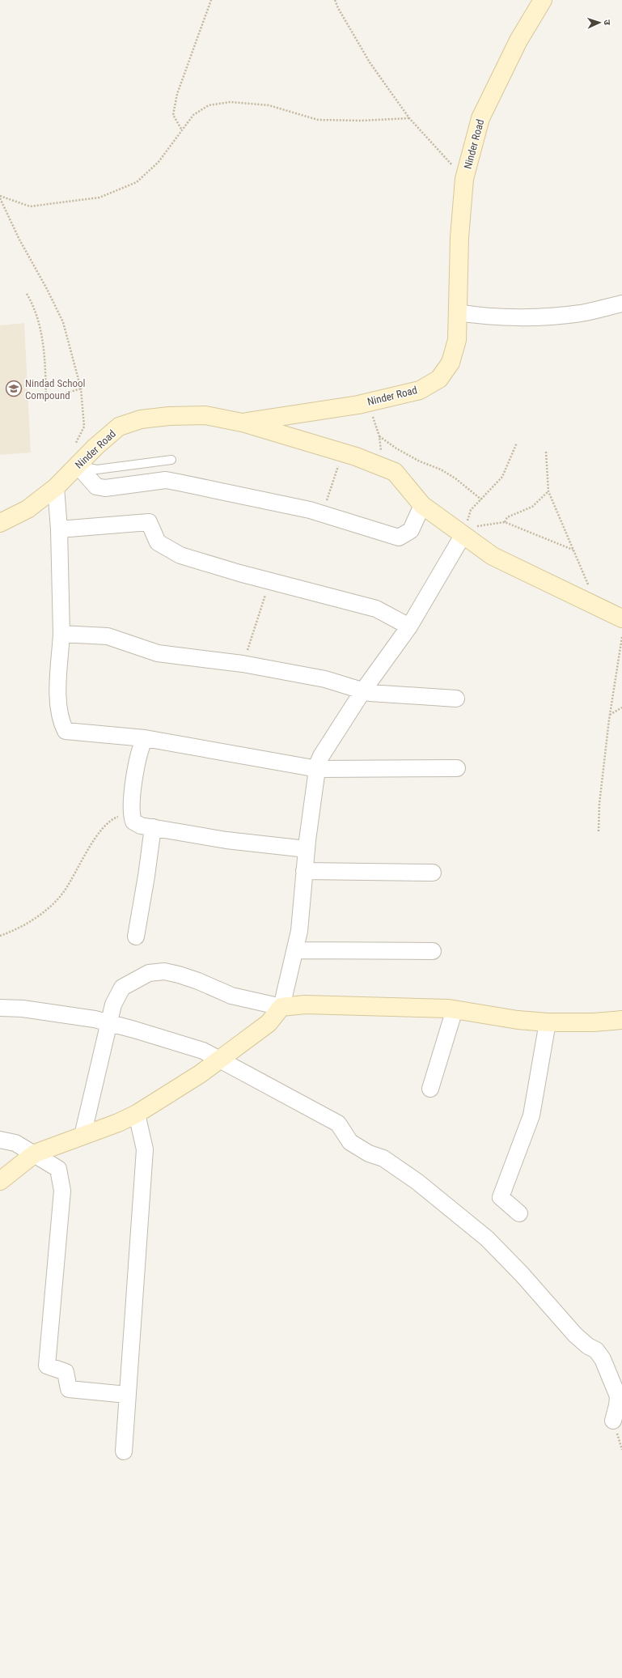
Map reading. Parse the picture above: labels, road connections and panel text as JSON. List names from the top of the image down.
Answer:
{
  "streets": {
    "street": ["Ninder Road"]
  },
  "places": {
    "school or university": ["Nindad School Compound"]
  },
  "north": "right"
}
